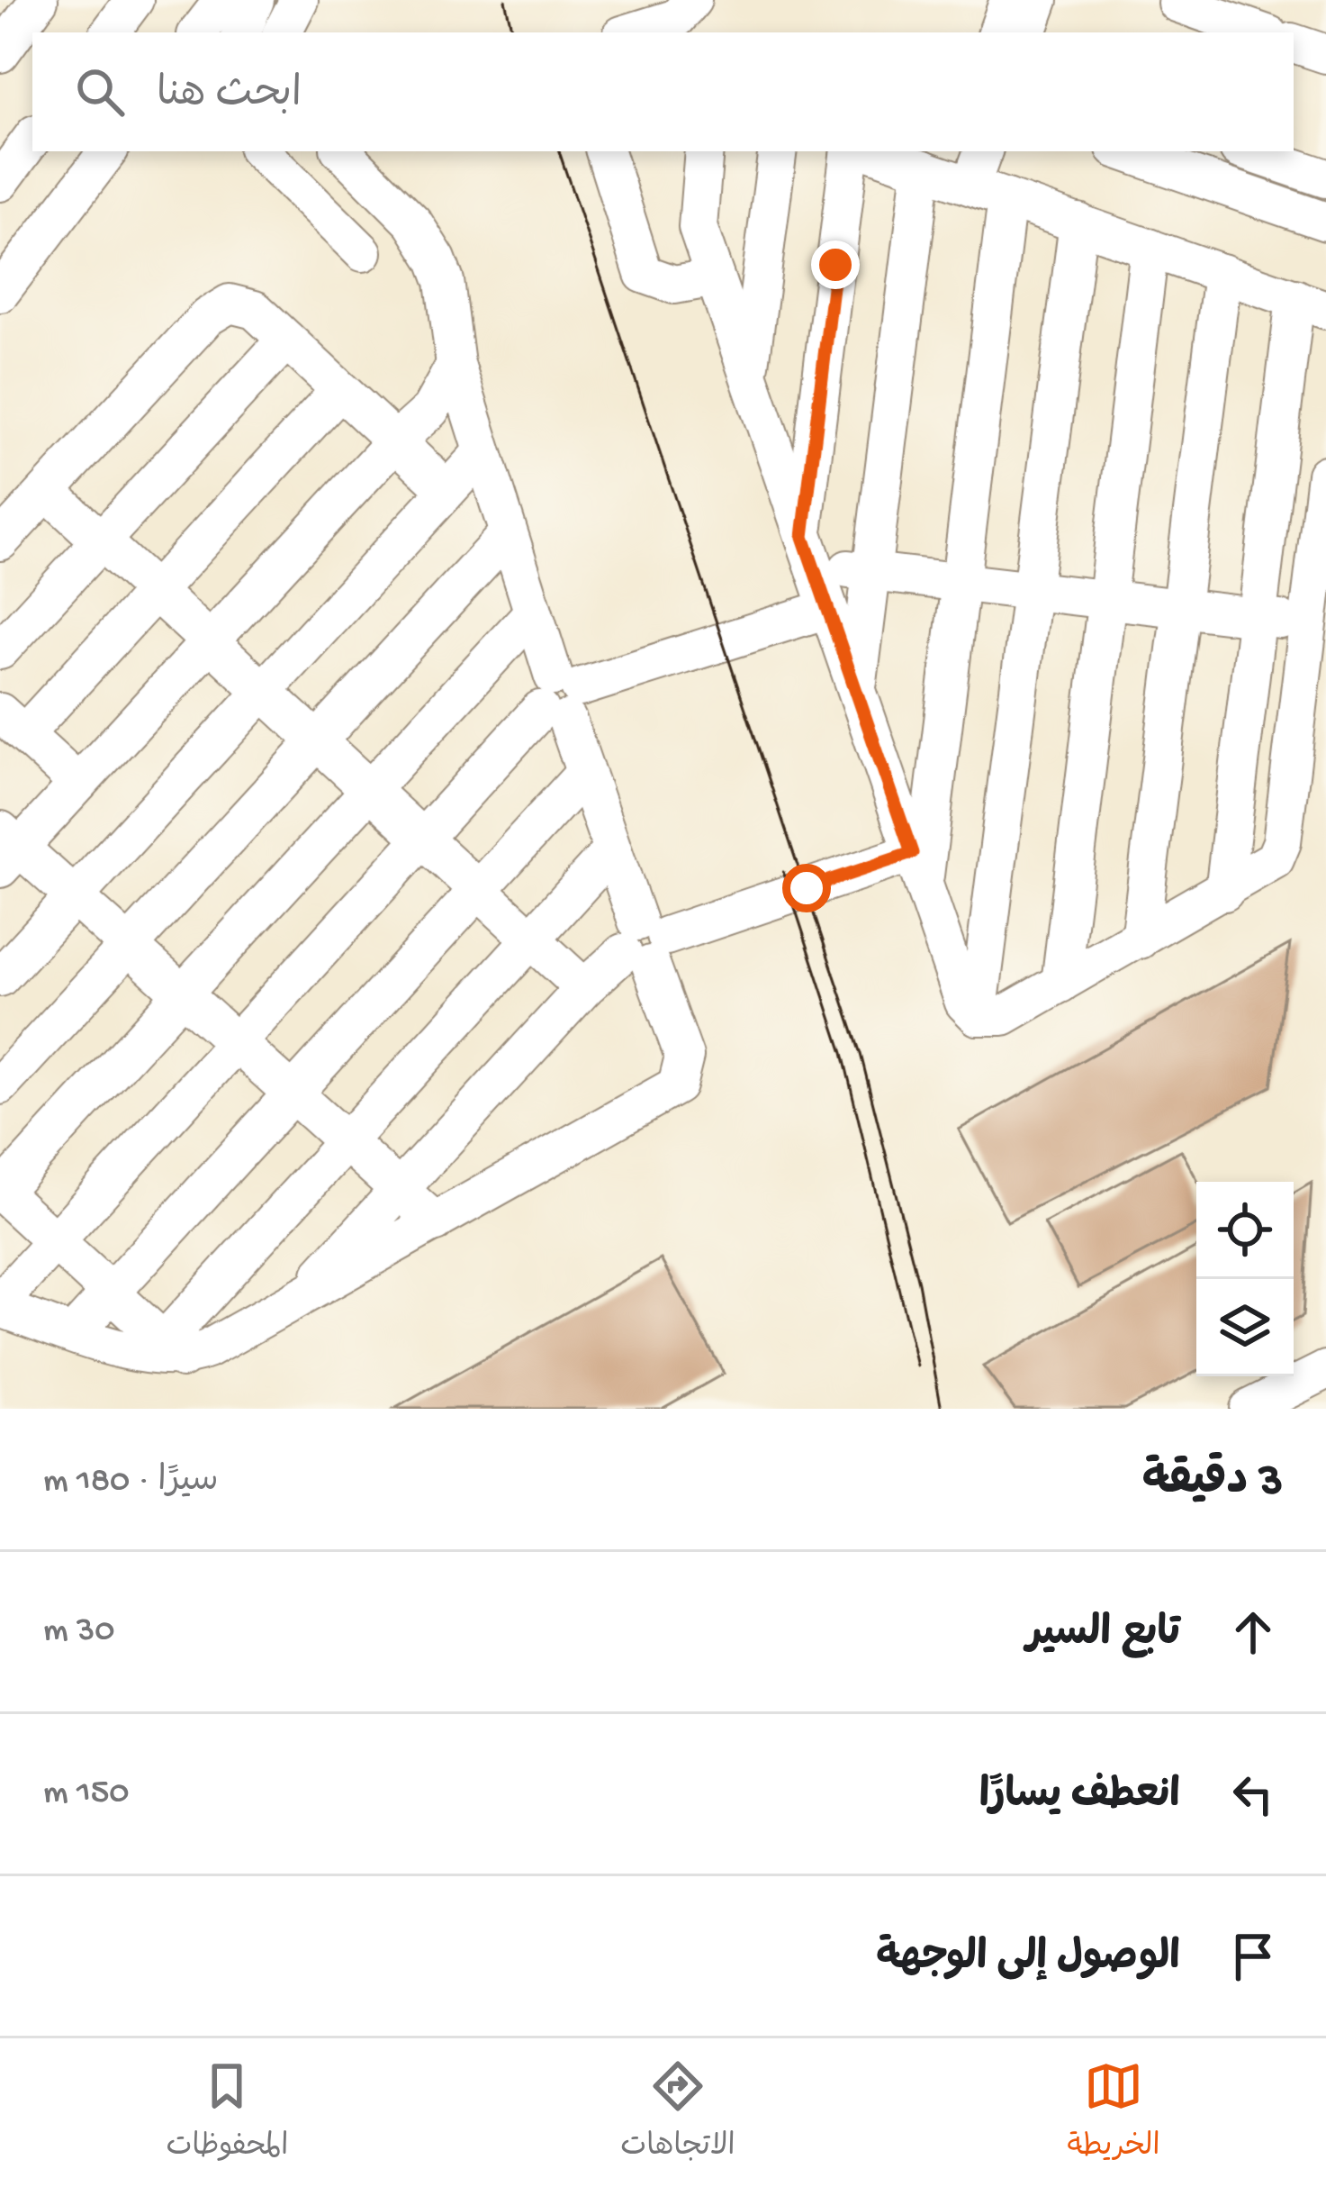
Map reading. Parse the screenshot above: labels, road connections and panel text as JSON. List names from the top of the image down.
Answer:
{
  "page": {
    "search": "ابحث هنا",
    "heading": ["3 دقيقة", "سيرًا · 180 m"],
    "list": [
      ["تابع السير", "30 m"],
      ["انعطف يسارًا", "150 m"],
      "الوصول إلى الوجهة"
    ],
    "nav": ["الخريطة", "الاتجاهات", "المحفوظات"]
  }
}
